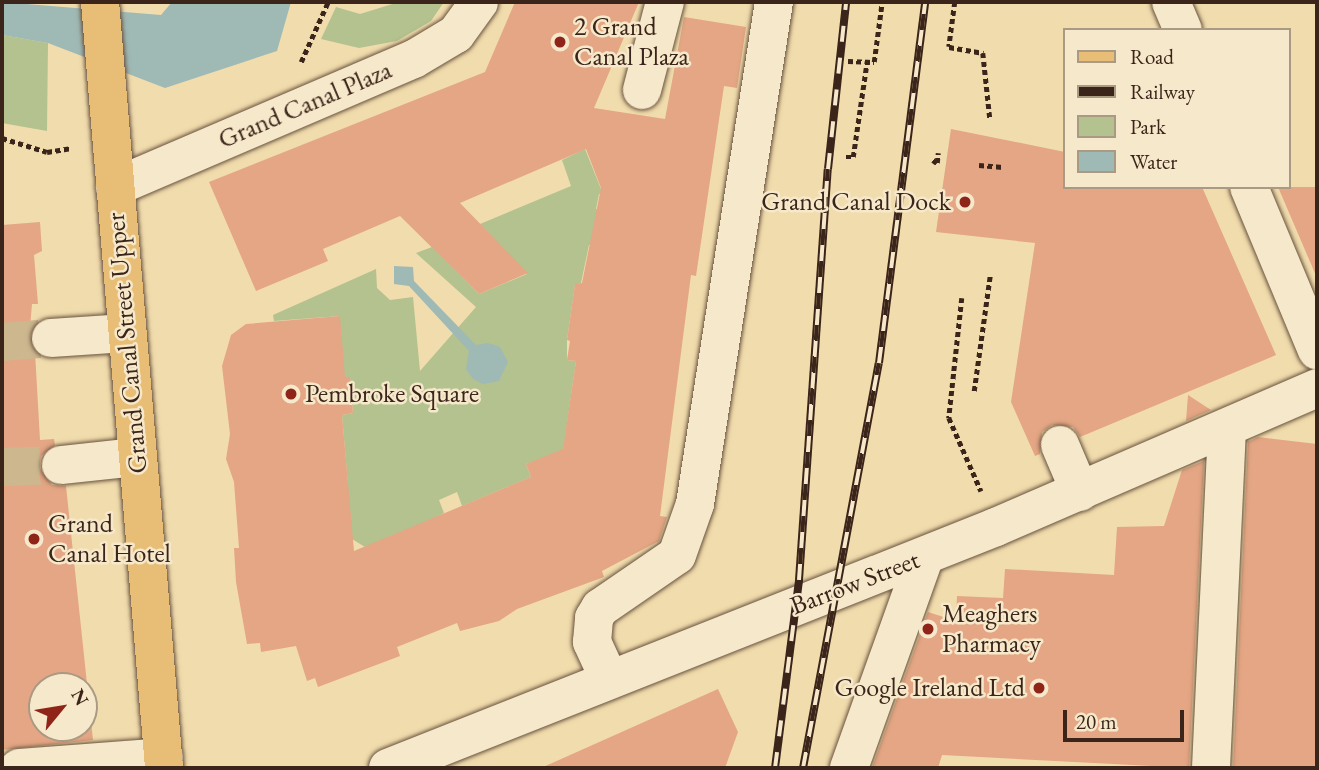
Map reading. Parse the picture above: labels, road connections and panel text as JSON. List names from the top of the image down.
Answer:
{
  "streets": {
    "main road": ["Grand Canal Street Upper"],
    "street": ["Grand Canal Plaza", "Barrow Street"]
  },
  "crossings": [
    ["Grand Canal Plaza", "Grand Canal Street Upper"]
  ],
  "places": [
    "2 Grand Canal Plaza",
    "Grand Canal Dock",
    "Pembroke Square",
    "Grand Canal Hotel",
    "Meaghers Pharmacy",
    "Google Ireland Ltd"
  ],
  "legend": [
    "Road",
    "Railway",
    "Park",
    "Water"
  ],
  "scale_bar": "20 m",
  "north": "top right"
}
